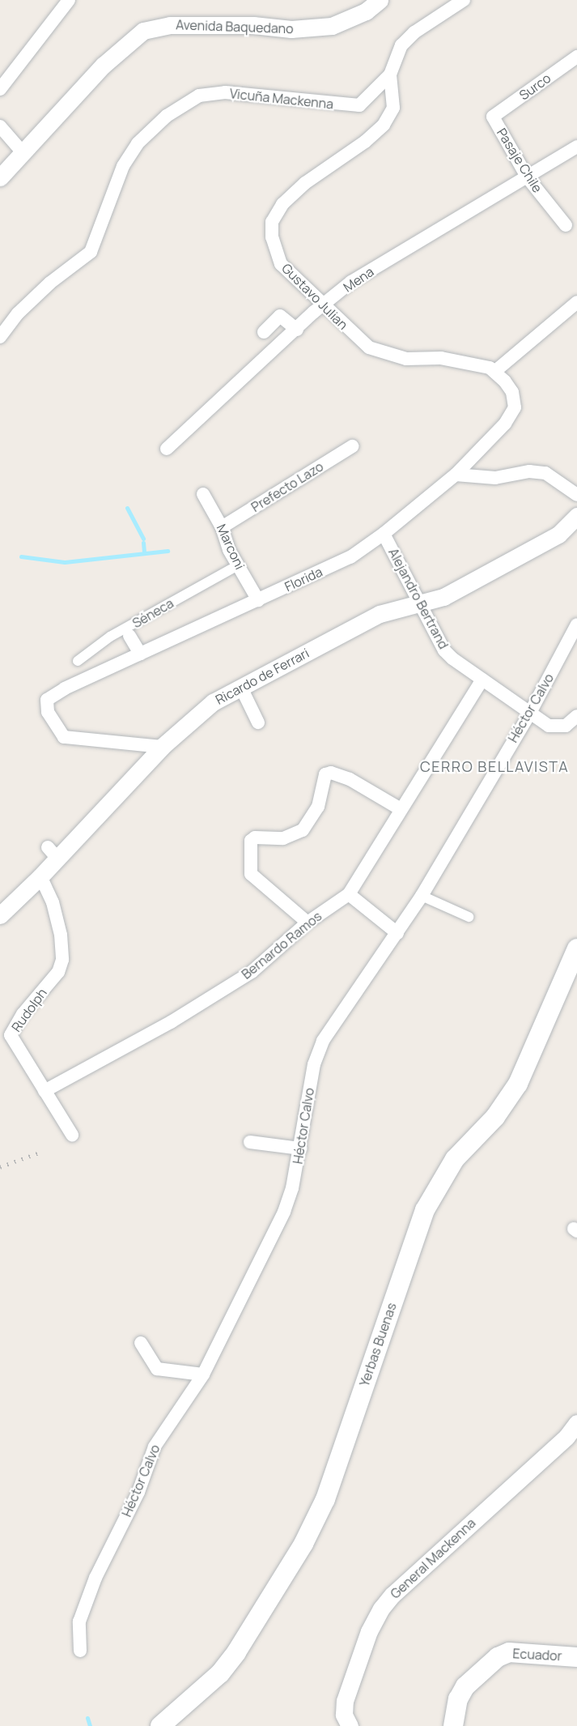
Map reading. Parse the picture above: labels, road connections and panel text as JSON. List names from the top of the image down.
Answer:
{
  "streets": {
    "main road": ["Yerbas Buenas", "Ecuador"],
    "street": [
      "Avenida Baquedano",
      "Surco",
      "Vicuña Mackenna",
      "Pasaje Chile",
      "Mena",
      "Gustavo Julian",
      "Prefecto Lazo",
      "Marconi",
      "Florida",
      "Alejandro Bertrand",
      "Séneca",
      "Ricardo de Ferrari",
      "Héctor Calvo",
      "Bernardo Ramos",
      "Rudolph",
      "General Mackenna"
    ]
  },
  "crossings": [
    ["Surco", "Pasaje Chile"],
    ["Vicuña Mackenna", "Gustavo Julian"],
    ["Pasaje Chile", "Mena"],
    ["Mena", "Gustavo Julian"],
    ["Gustavo Julian", "Florida"],
    ["Prefecto Lazo", "Marconi"],
    ["Marconi", "Florida"],
    ["Florida", "Alejandro Bertrand"],
    ["Florida", "Ricardo de Ferrari"],
    ["Alejandro Bertrand", "Ricardo de Ferrari"],
    ["Alejandro Bertrand", "Héctor Calvo"],
    ["Alejandro Bertrand", "Bernardo Ramos"],
    ["Ricardo de Ferrari", "Rudolph"],
    ["Bernardo Ramos", "Rudolph"]
  ],
  "districts": ["CERRO BELLAVISTA"]
}
